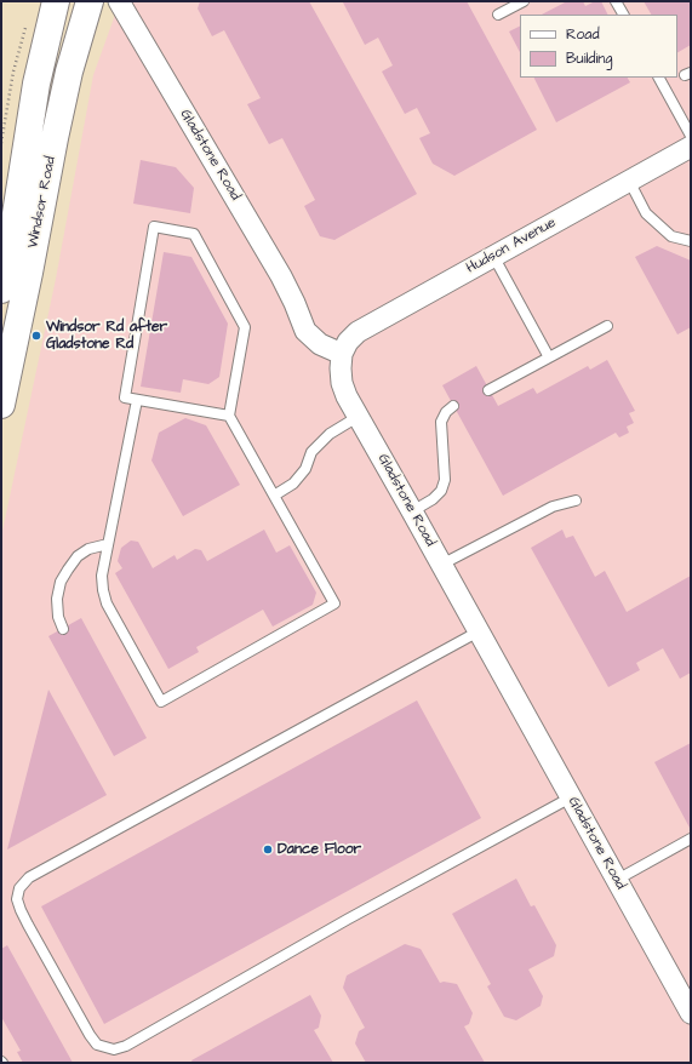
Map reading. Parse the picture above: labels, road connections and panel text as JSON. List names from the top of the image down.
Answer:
{
  "streets": {
    "main road": ["Windsor Road"],
    "street": ["Gladstone Road", "Hudson Avenue"]
  },
  "crossings": [
    ["Gladstone Road", "Hudson Avenue"]
  ],
  "places": ["Windsor Rd after Gladstone Rd", "Dance Floor"],
  "legend": ["Road", "Building"]
}
